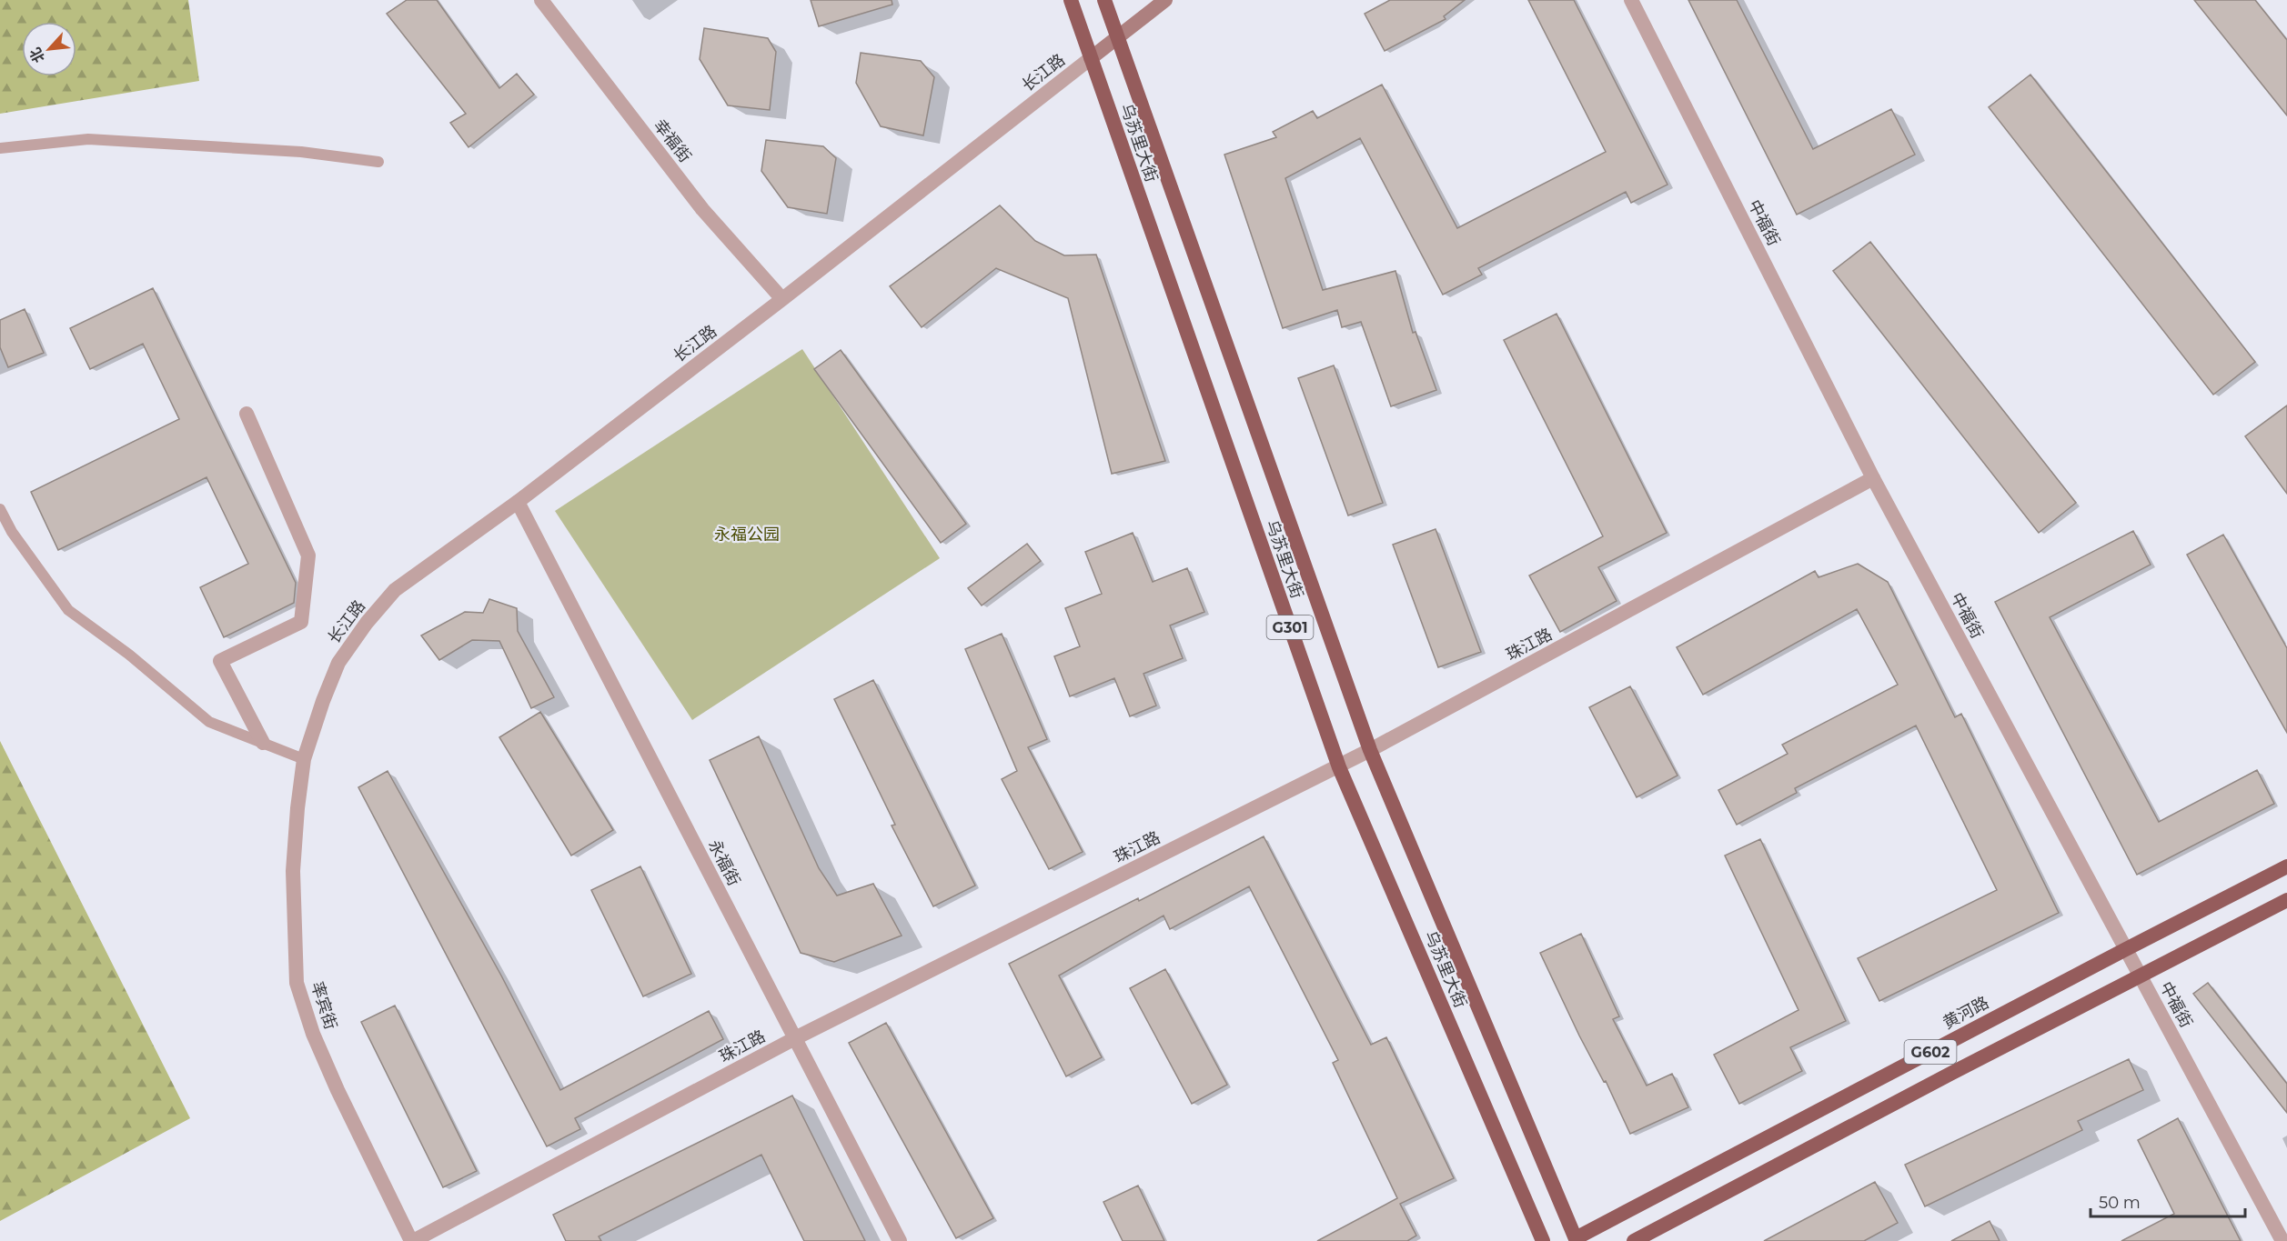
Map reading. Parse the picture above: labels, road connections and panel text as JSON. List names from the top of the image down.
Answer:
{
  "streets": {
    "highway": [
      "乌苏里大街",
      "G301",
      "黄河路",
      "G602"
    ],
    "main road": ["长江路"],
    "street": [
      "幸福街",
      "中福街",
      "珠江路",
      "永福街",
      "率宾街"
    ]
  },
  "crossings": [
    ["长江路", "幸福街"],
    ["长江路", "乌苏里大街"],
    ["长江路", "永福街"],
    ["长江路", "率宾街"],
    ["乌苏里大街", "珠江路"],
    ["乌苏里大街", "黄河路"],
    ["中福街", "珠江路"],
    ["中福街", "黄河路"],
    ["中福街", "G602"],
    ["珠江路", "永福街"],
    ["珠江路", "率宾街"]
  ],
  "parks": ["永福公园"],
  "scale_bar": "50 m",
  "north": "bottom left"
}
